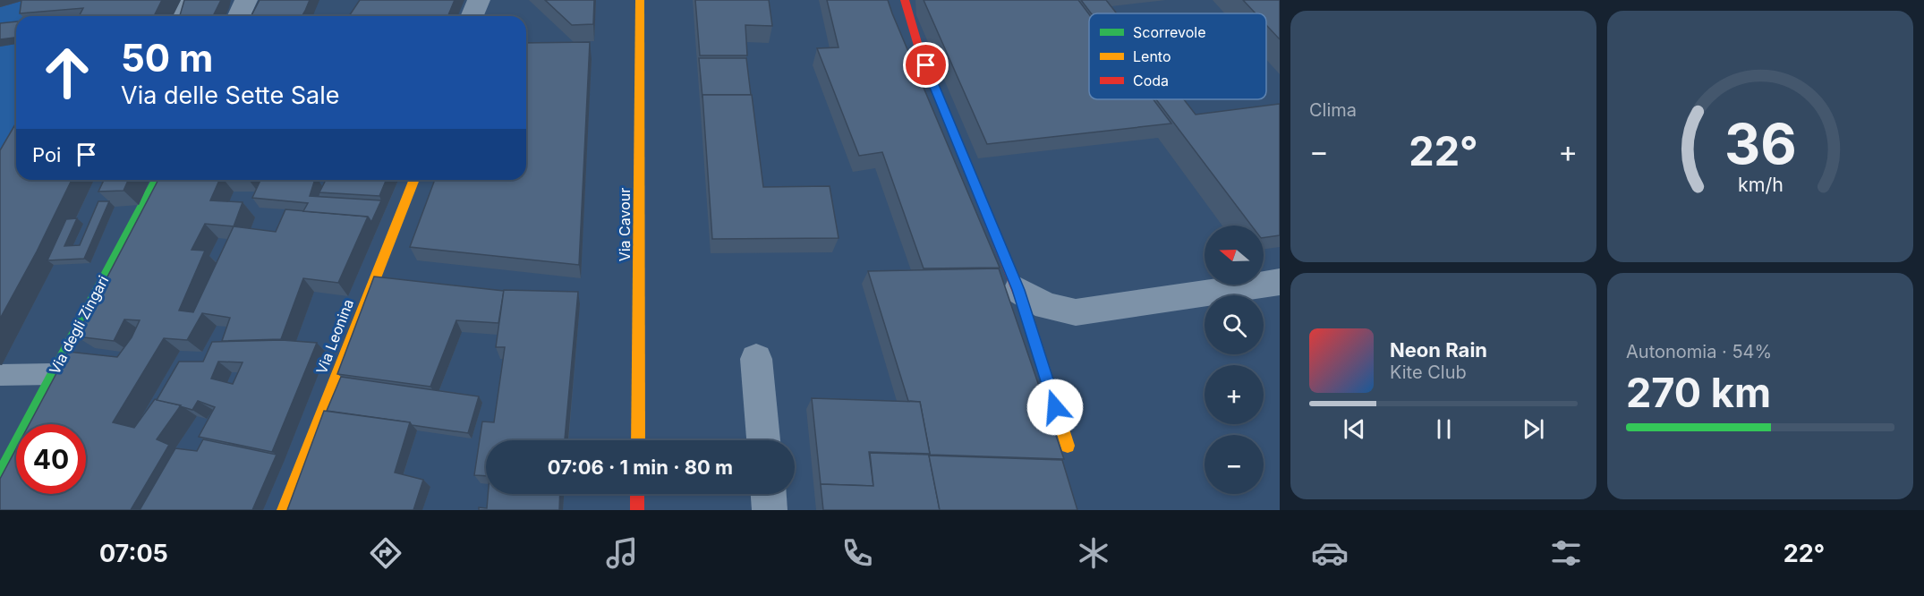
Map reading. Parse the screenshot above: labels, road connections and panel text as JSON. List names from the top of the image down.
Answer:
{
  "streets": {
    "street": ["Via Cavour", "Via degli Zingari", "Via Leonina"]
  },
  "legend": ["Scorrevole", "Lento", "Coda"],
  "north": "left",
  "page": {
    "tile": [
      "Clima",
      ["Autonomia · 54%", "270 km"]
    ],
    "turn": ["50 m", "Via delle Sette Sale"],
    "then": "Poi",
    "heat": ["−", "22°", "+"],
    "map_buttons": ["+", "−"],
    "song": ["Neon Rain", "Kite Club"],
    "limit": "40",
    "trip": "07:06 · 1 min · 80 m",
    "tabs": ["07:05", "22°"],
    "gauge": ["36", "km/h"]
  }
}
